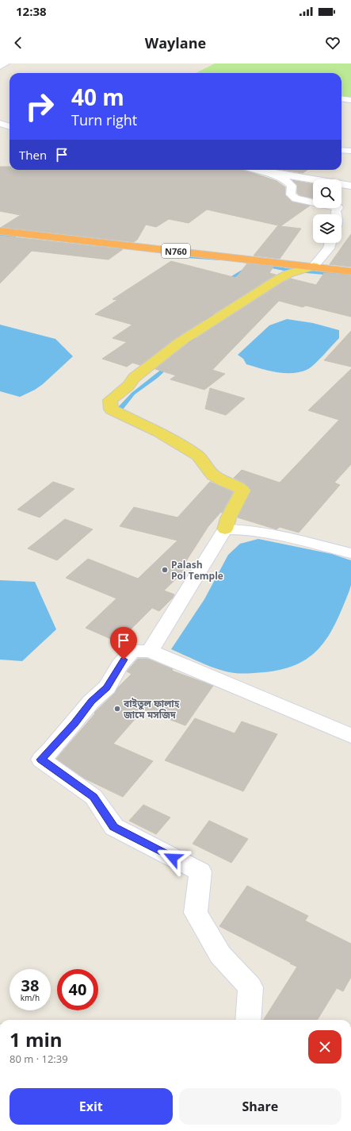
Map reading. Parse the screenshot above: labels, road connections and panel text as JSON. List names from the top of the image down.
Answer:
{
  "streets": {
    "highway": ["N760"]
  },
  "places": ["Palash Pol Temple", "বাইতুল ফালাহ জামে মসজিদ"],
  "page": {
    "status": "12:38",
    "header": "Waylane",
    "turn": ["40 m", "Turn right"],
    "then": "Then",
    "speed": "38 km/h",
    "limit": "40",
    "heading": ["1 min", "80 m · 12:39"],
    "buttons": ["Exit", "Share"]
  }
}
